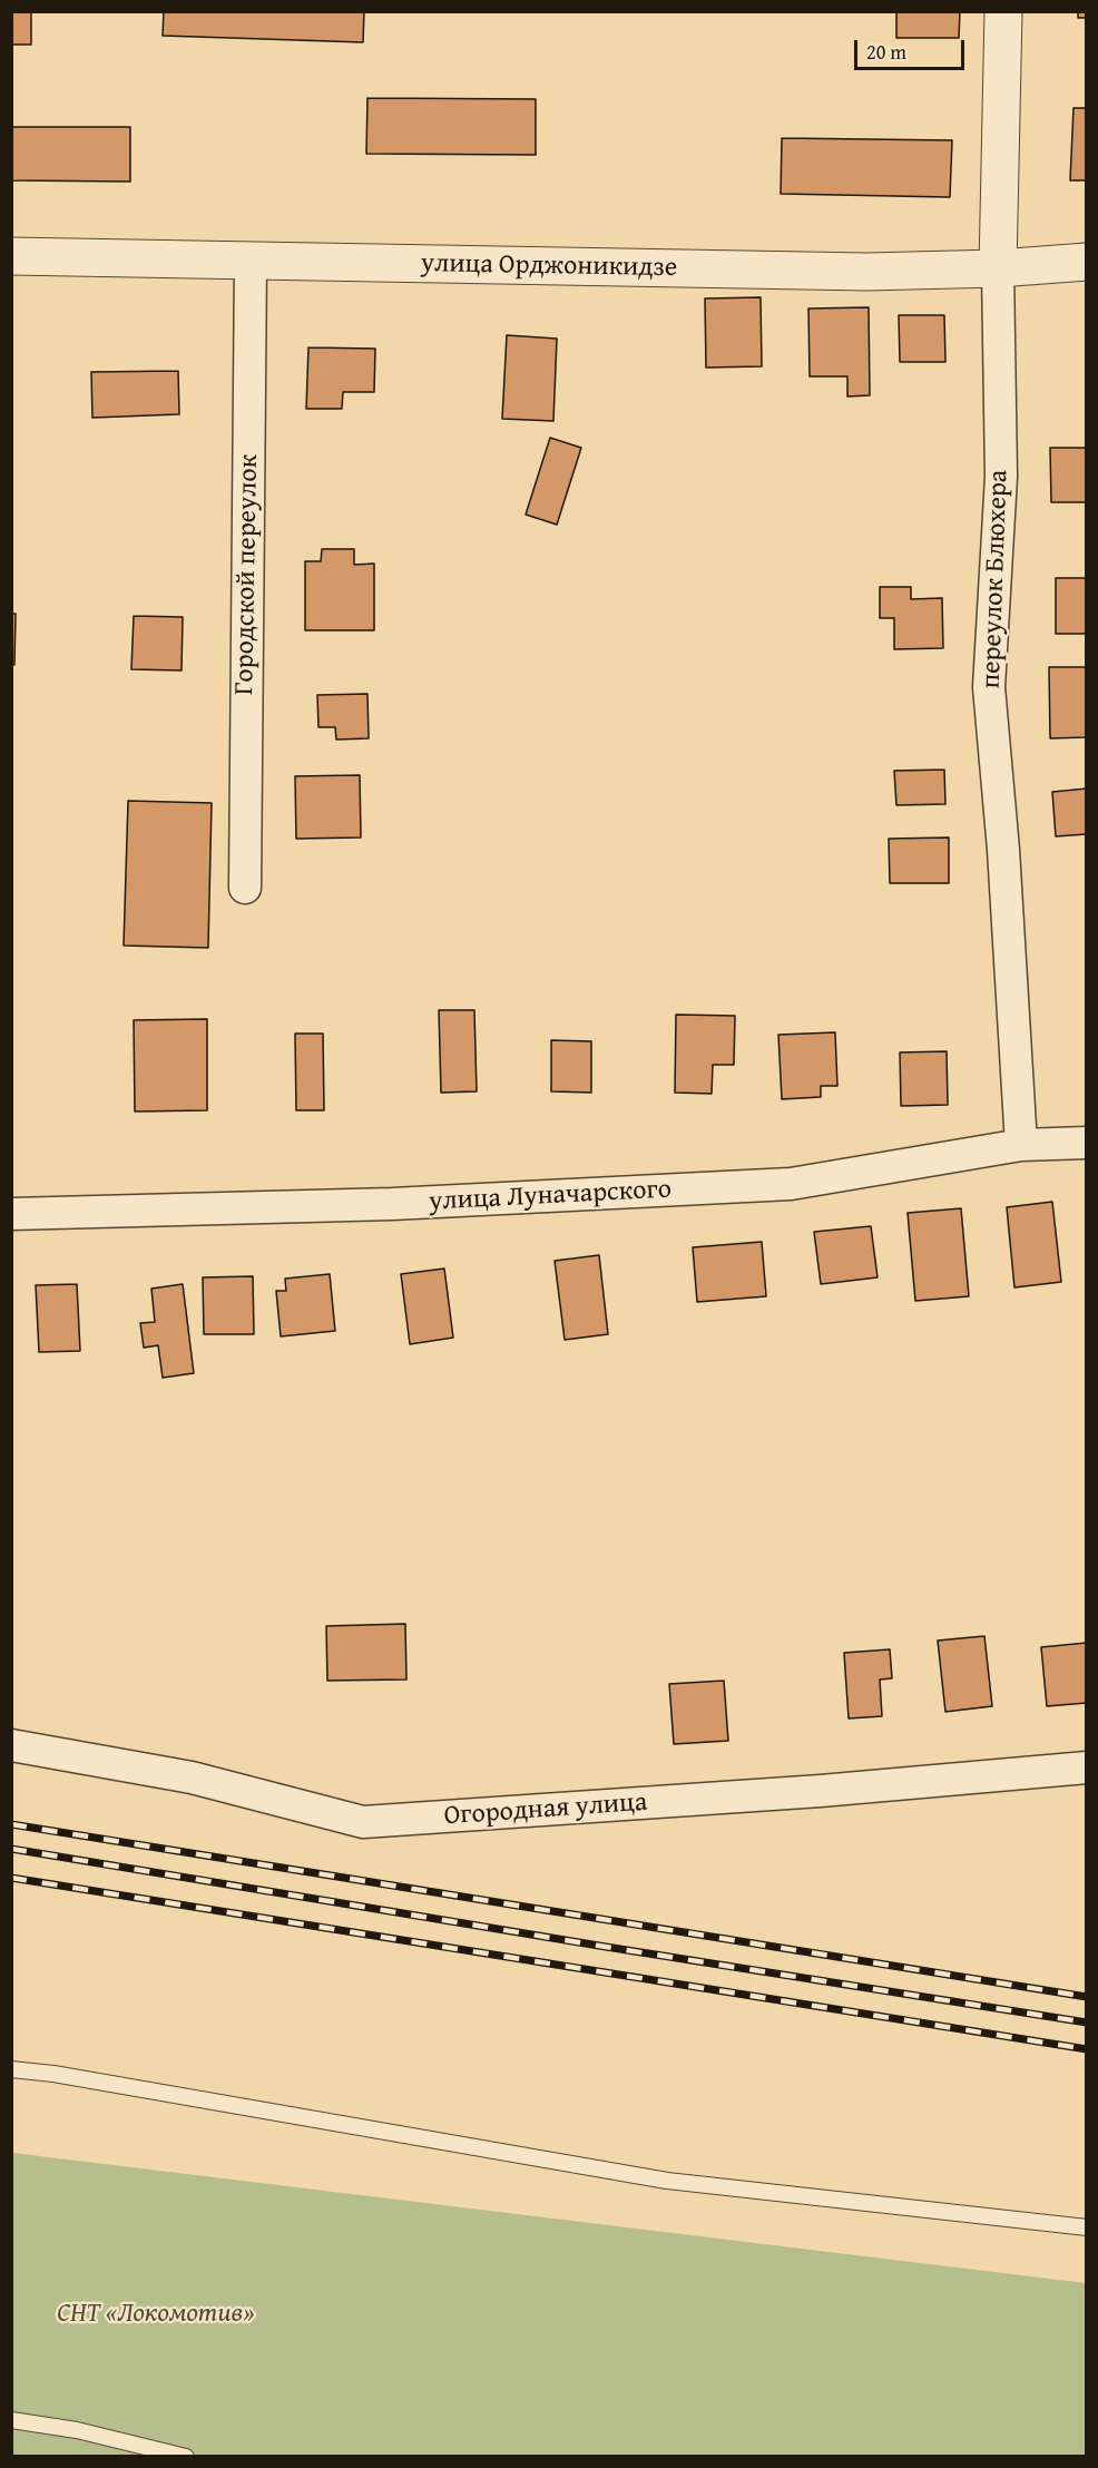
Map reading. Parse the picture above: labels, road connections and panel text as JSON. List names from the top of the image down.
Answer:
{
  "streets": {
    "street": [
      "улица Орджоникидзе",
      "Городской переулок",
      "переулок Блюхера",
      "улица Луначарского",
      "Огородная улица"
    ]
  },
  "crossings": [
    ["улица Орджоникидзе", "Городской переулок"],
    ["улица Орджоникидзе", "переулок Блюхера"],
    ["переулок Блюхера", "улица Луначарского"]
  ],
  "parks": ["СНТ «Локомотив»"],
  "scale_bar": "20 m"
}
